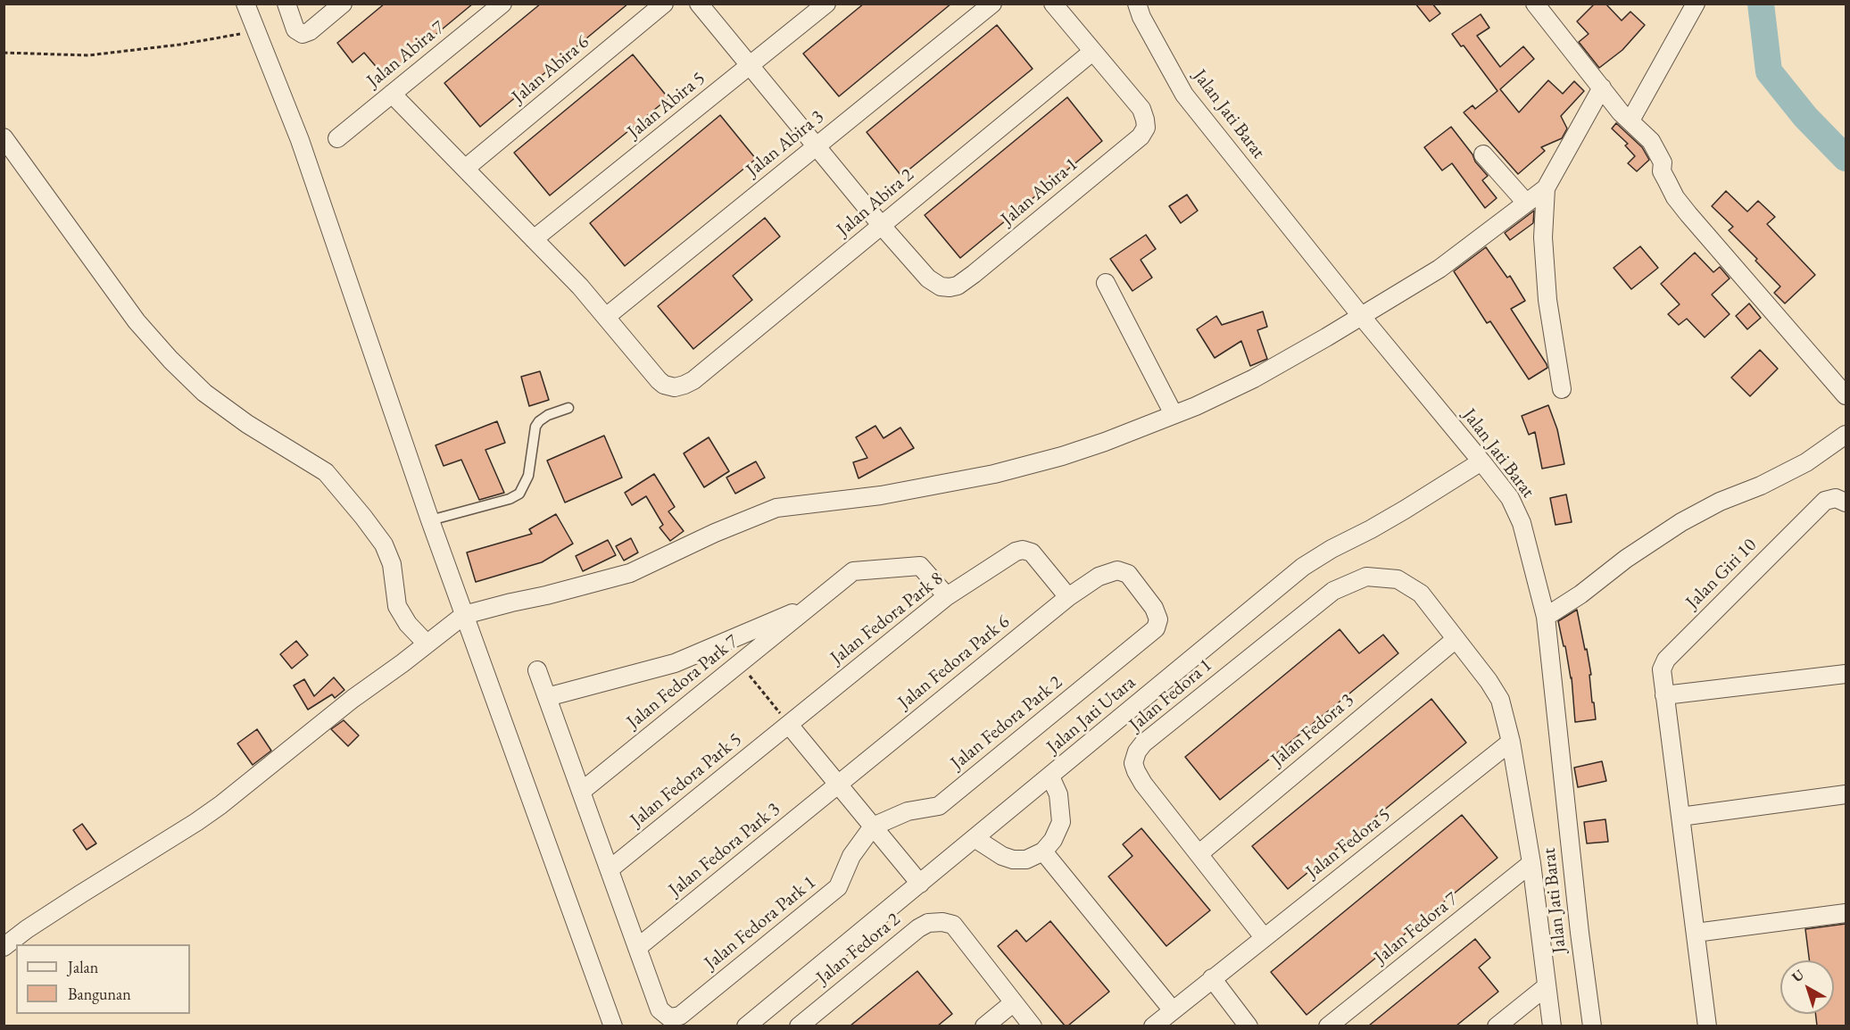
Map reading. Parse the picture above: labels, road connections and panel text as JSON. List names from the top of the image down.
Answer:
{
  "streets": {
    "street": [
      "Jalan Abira 7",
      "Jalan Abira 6",
      "Jalan Abira 5",
      "Jalan Jati Barat",
      "Jalan Abira 3",
      "Jalan Abira 1",
      "Jalan Abira 2",
      "Jalan Giri 10",
      "Jalan Fedora Park 8",
      "Jalan Fedora Park 6",
      "Jalan Fedora Park 7",
      "Jalan Fedora 1",
      "Jalan Jati Utara",
      "Jalan Fedora Park 2",
      "Jalan Fedora 3",
      "Jalan Fedora Park 5",
      "Jalan Fedora 5",
      "Jalan Fedora Park 3",
      "Jalan Fedora Park 1",
      "Jalan Fedora 7",
      "Jalan Fedora 2"
    ]
  },
  "crossings": [
    ["Jalan Jati Barat", "Jalan Jati Utara"],
    ["Jalan Abira 3", "Jalan Abira 2"],
    ["Jalan Abira 1", "Jalan Abira 2"],
    ["Jalan Fedora Park 8", "Jalan Fedora Park 6"],
    ["Jalan Fedora Park 8", "Jalan Fedora Park 7"],
    ["Jalan Fedora Park 8", "Jalan Fedora Park 5"],
    ["Jalan Fedora Park 6", "Jalan Fedora Park 2"],
    ["Jalan Fedora Park 6", "Jalan Fedora Park 3"],
    ["Jalan Fedora 1", "Jalan Fedora 3"],
    ["Jalan Fedora 1", "Jalan Fedora 5"],
    ["Jalan Fedora Park 2", "Jalan Fedora Park 1"],
    ["Jalan Fedora Park 3", "Jalan Fedora Park 1"]
  ],
  "legend": ["Jalan", "Bangunan"],
  "north": "top left"
}
